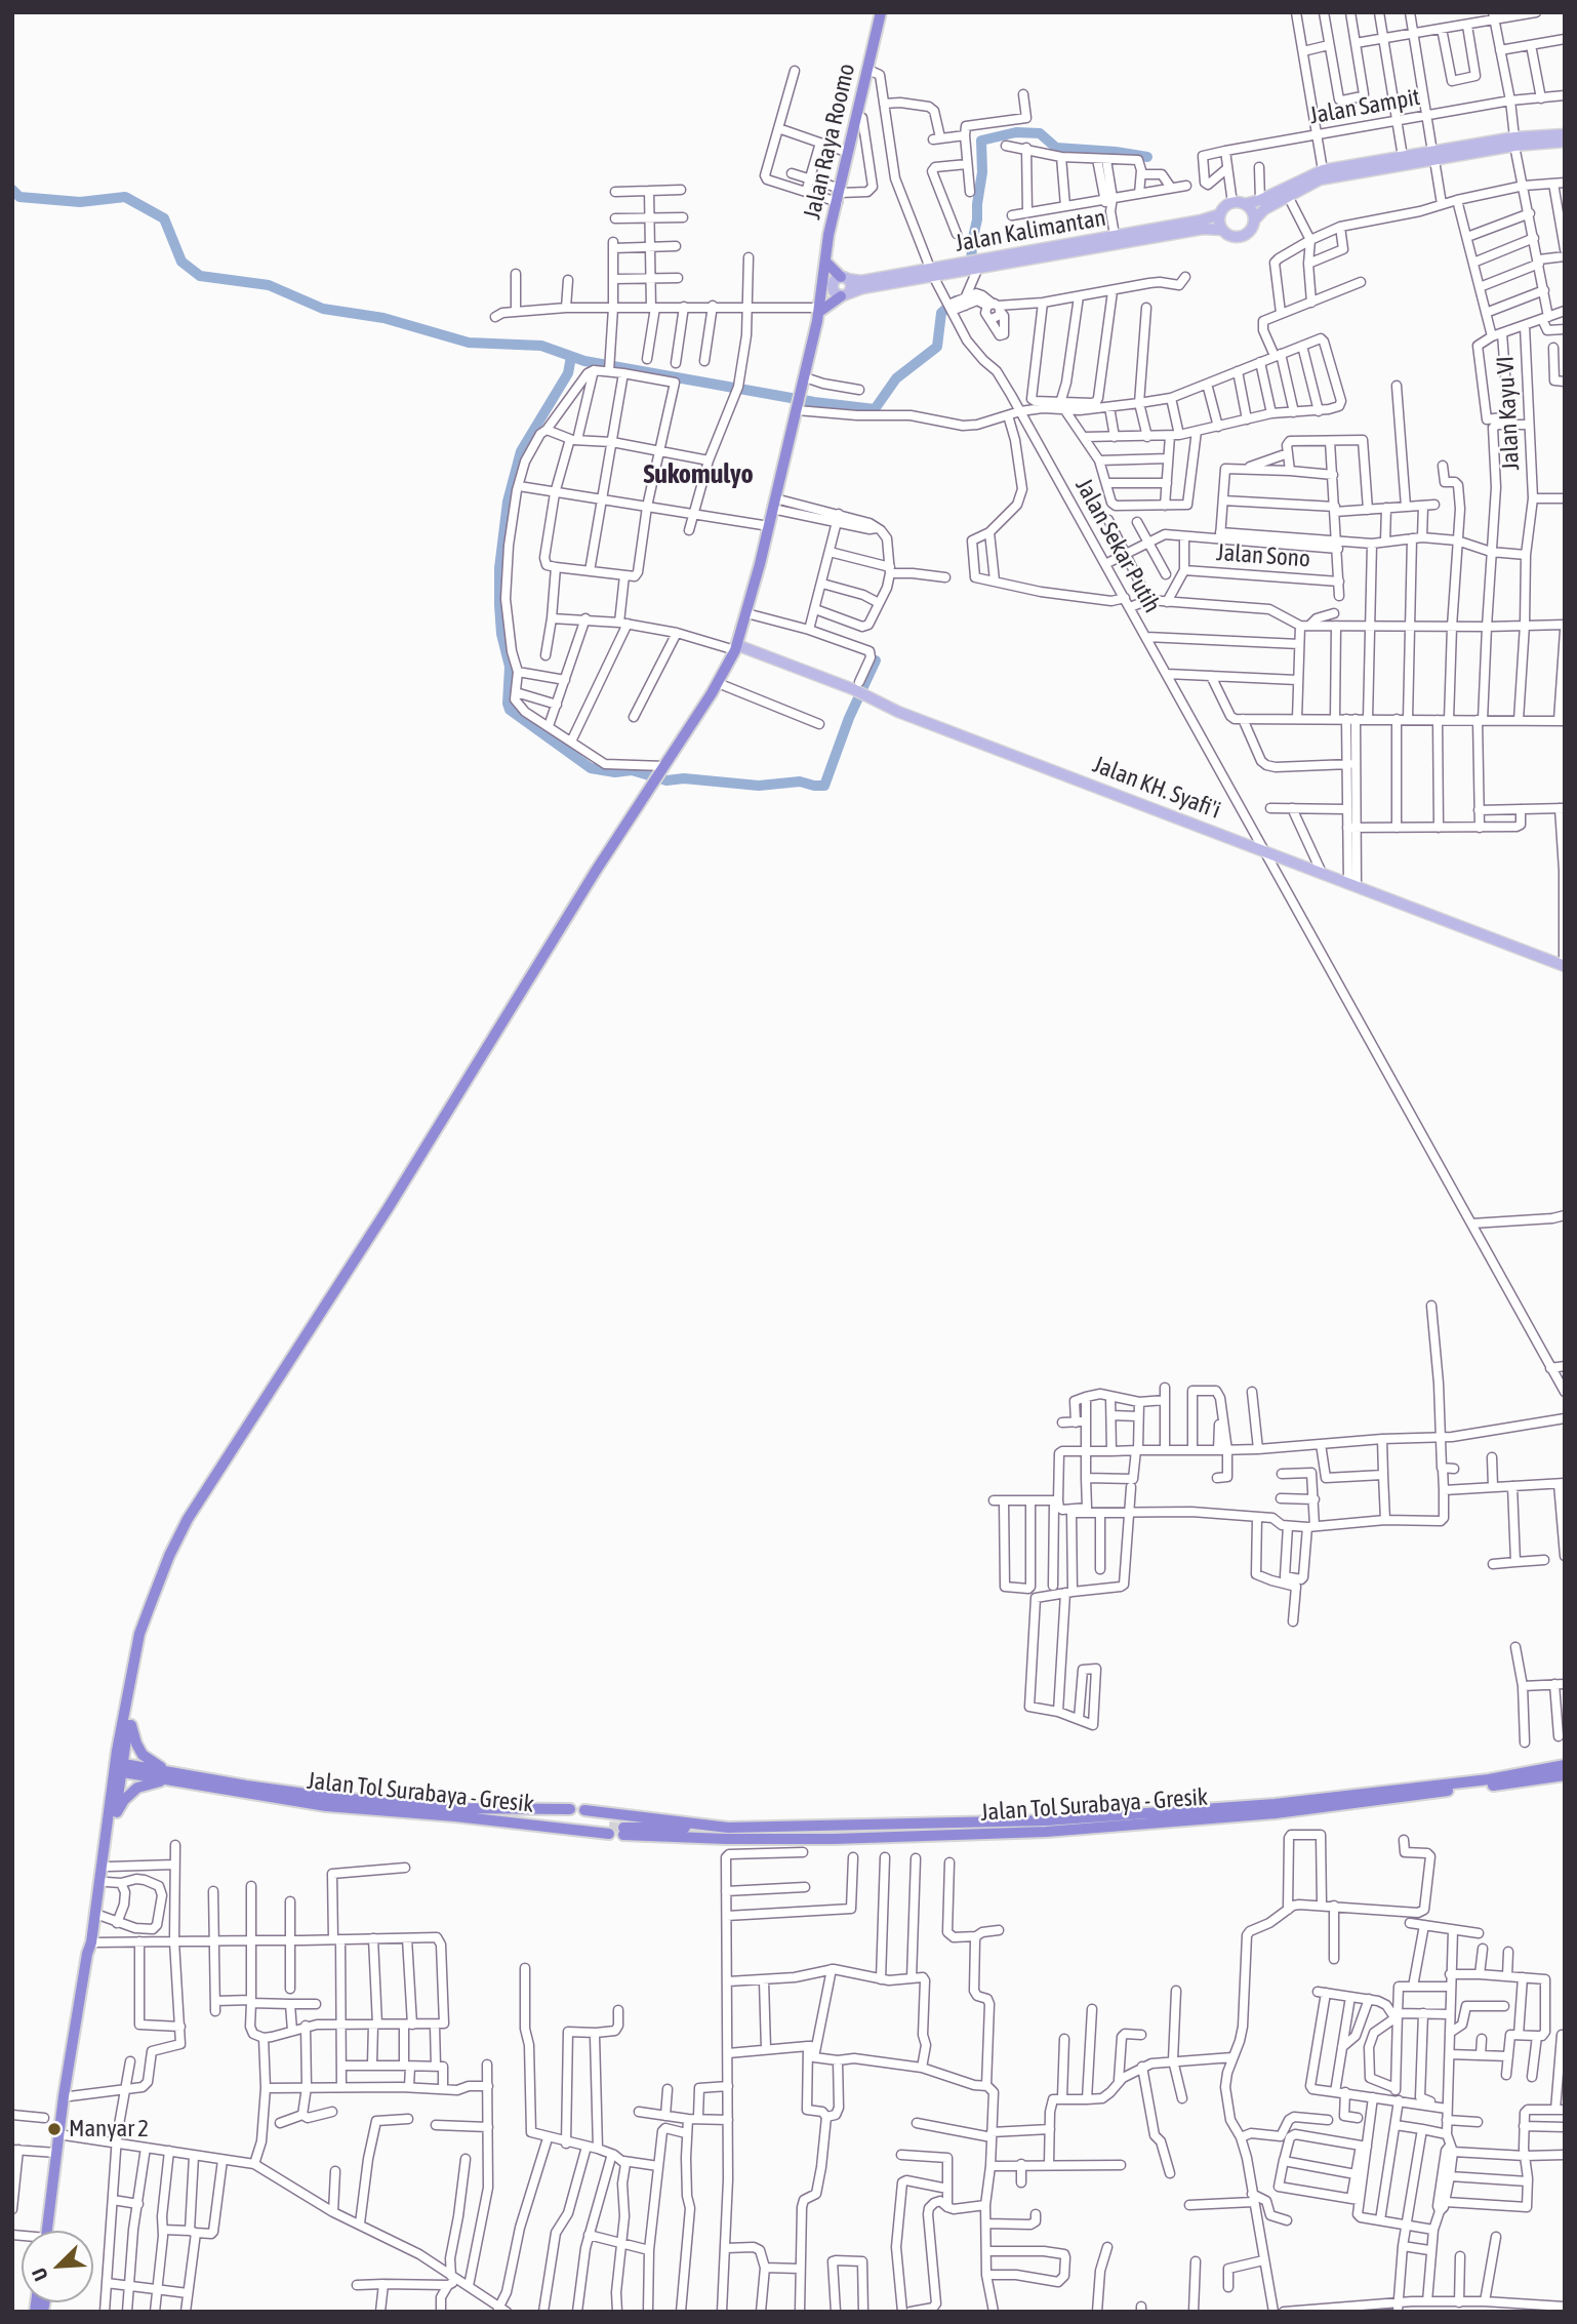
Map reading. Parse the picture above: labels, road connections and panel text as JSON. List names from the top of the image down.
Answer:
{
  "streets": {
    "highway": ["Jalan Raya Roomo", "Jalan Tol Surabaya - Gresik"],
    "main road": ["Jalan Kalimantan", "Jalan KH. Syafi'i"],
    "street": [
      "Jalan Sampit",
      "Jalan Kayu VI",
      "Jalan Sekar Putih",
      "Jalan Sono"
    ]
  },
  "crossings": [
    ["Jalan Raya Roomo", "Jalan Kalimantan"],
    ["Jalan Raya Roomo", "Jalan Sekar Putih"],
    ["Jalan Raya Roomo", "Jalan KH. Syafi'i"],
    ["Jalan Kalimantan", "Jalan Sekar Putih"],
    ["Jalan Sekar Putih", "Jalan KH. Syafi'i"]
  ],
  "districts": ["Sukomulyo"],
  "places": ["Manyar 2"],
  "north": "bottom left"
}
